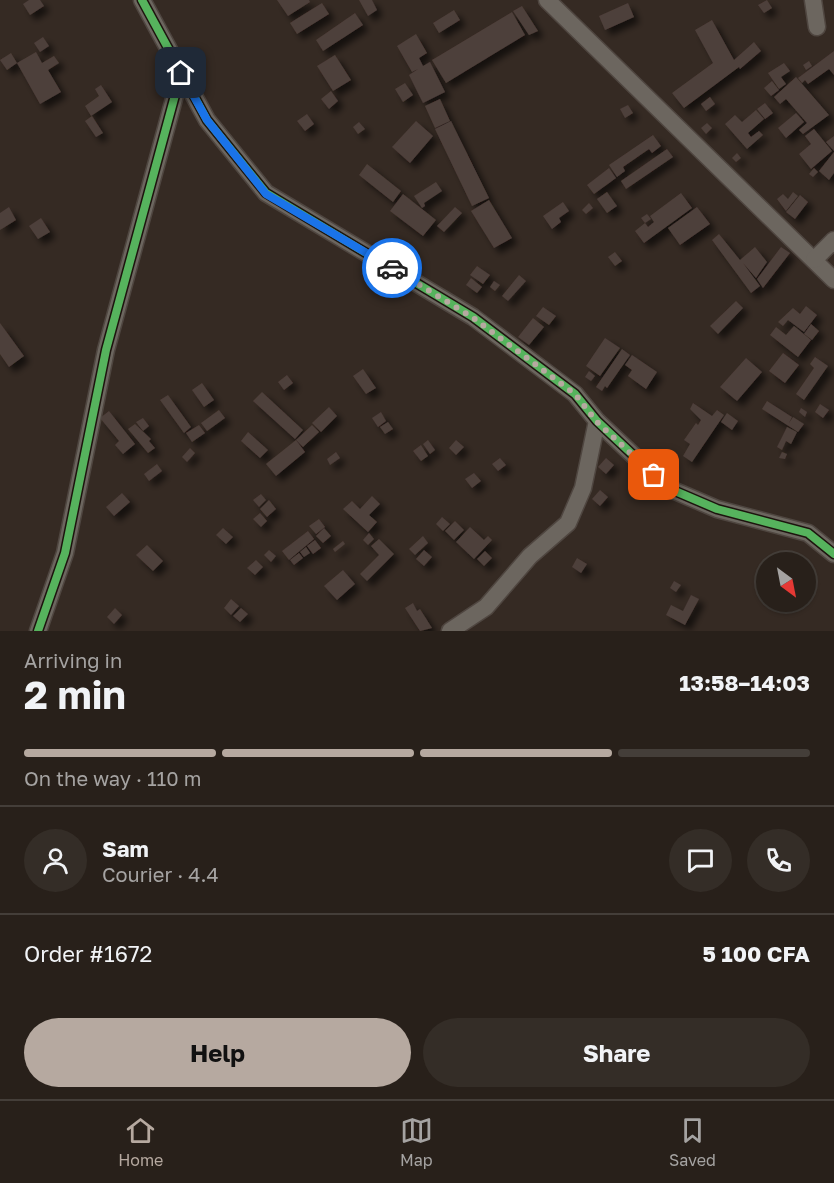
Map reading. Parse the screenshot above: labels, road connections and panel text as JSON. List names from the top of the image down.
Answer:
{
  "north": "bottom right",
  "page": {
    "heading": ["2 min", "Arriving in", "13:58–14:03"],
    "panel": [
      "Sam",
      "Courier · 4.4",
      "Order #1672",
      "5 100 CFA"
    ],
    "bar": "On the way · 110 m",
    "buttons": ["Help", "Share"],
    "tabs": ["Home", "Map", "Saved"]
  }
}
